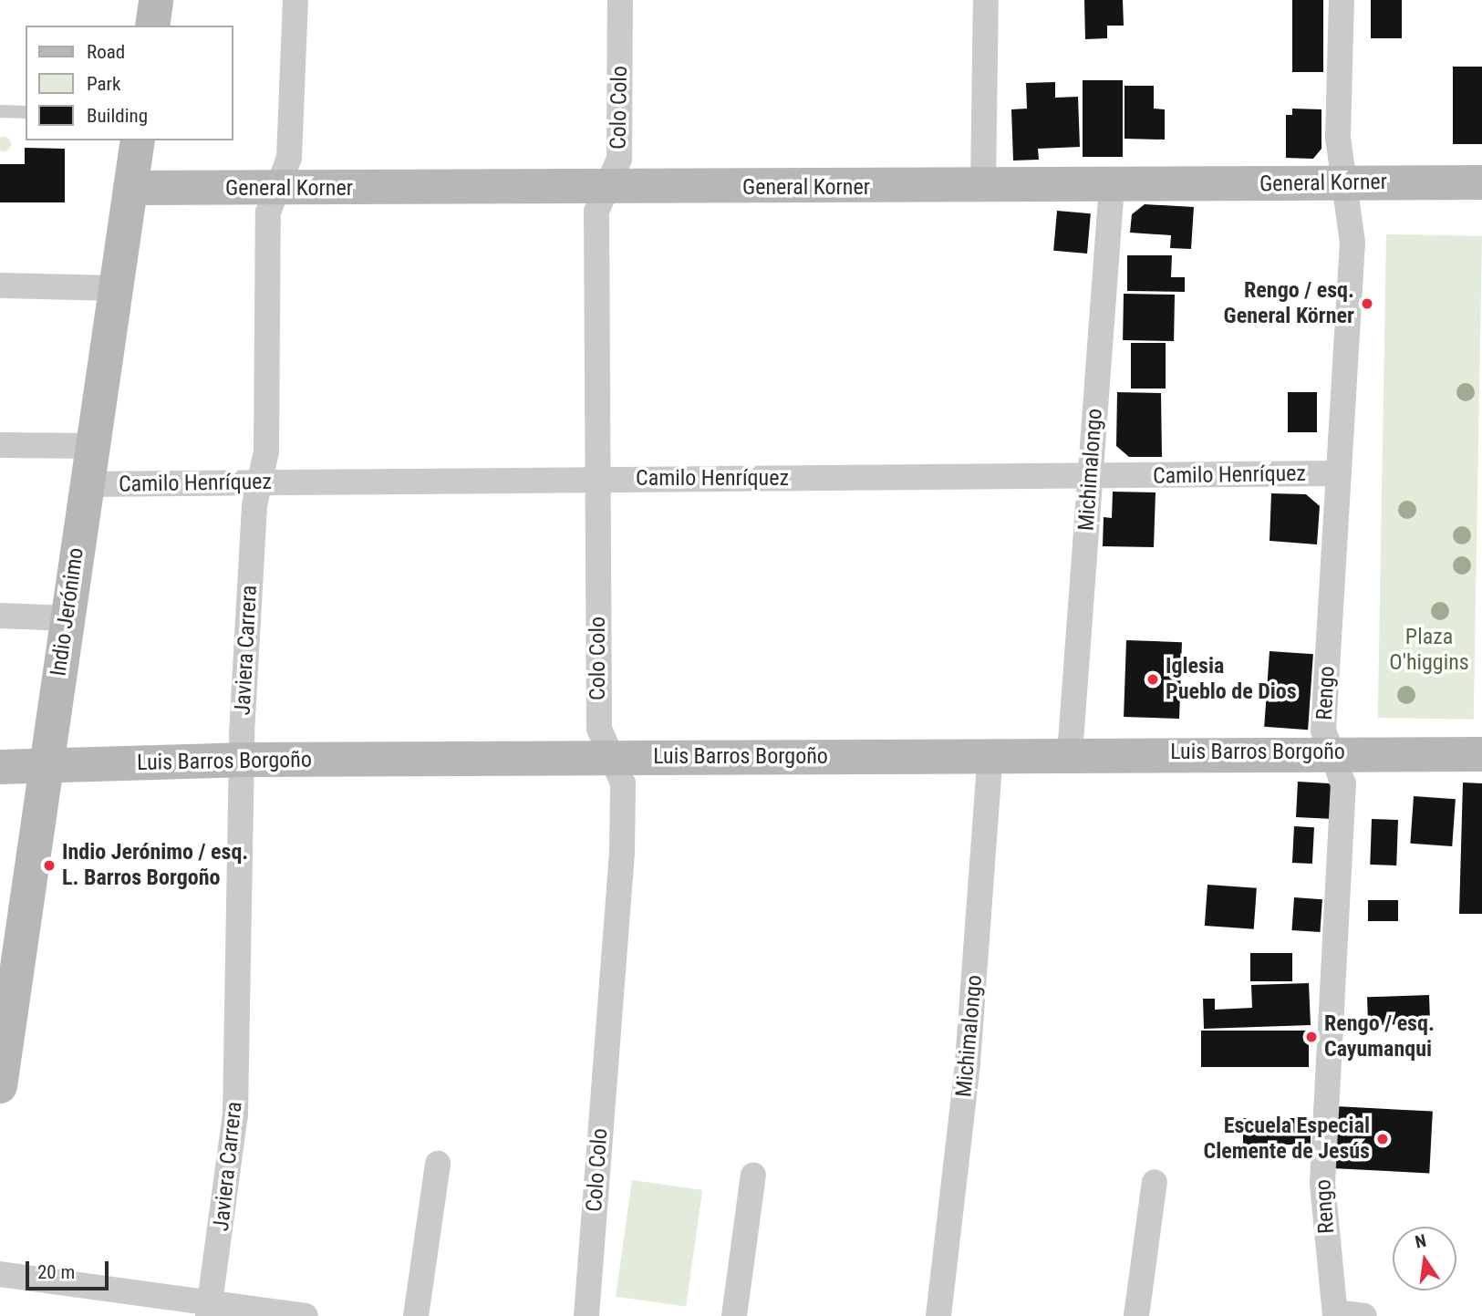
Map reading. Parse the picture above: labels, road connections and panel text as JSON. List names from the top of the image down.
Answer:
{
  "streets": {
    "street": [
      "Colo Colo",
      "General Korner",
      "Michimalongo",
      "Camilo Henríquez",
      "Indio Jerónimo",
      "Javiera Carrera",
      "Rengo",
      "Luis Barros Borgoño"
    ]
  },
  "crossings": [
    ["Colo Colo", "General Korner"],
    ["Colo Colo", "Camilo Henríquez"],
    ["Colo Colo", "Luis Barros Borgoño"],
    ["General Korner", "Michimalongo"],
    ["General Korner", "Indio Jerónimo"],
    ["General Korner", "Javiera Carrera"],
    ["General Korner", "Rengo"],
    ["Michimalongo", "Camilo Henríquez"],
    ["Michimalongo", "Luis Barros Borgoño"],
    ["Camilo Henríquez", "Indio Jerónimo"],
    ["Camilo Henríquez", "Javiera Carrera"],
    ["Camilo Henríquez", "Rengo"],
    ["Indio Jerónimo", "Luis Barros Borgoño"],
    ["Javiera Carrera", "Luis Barros Borgoño"],
    ["Rengo", "Luis Barros Borgoño"]
  ],
  "parks": ["Plaza O'higgins"],
  "places": [
    "Rengo / esq. General Körner",
    "Iglesia Pueblo de Dios",
    "Indio Jerónimo / esq. L. Barros Borgoño",
    "Rengo / esq. Cayumanqui",
    "Escuela Especial Clemente de Jesús"
  ],
  "legend": ["Road", "Park", "Building"],
  "scale_bar": "20 m",
  "north": "top"
}
